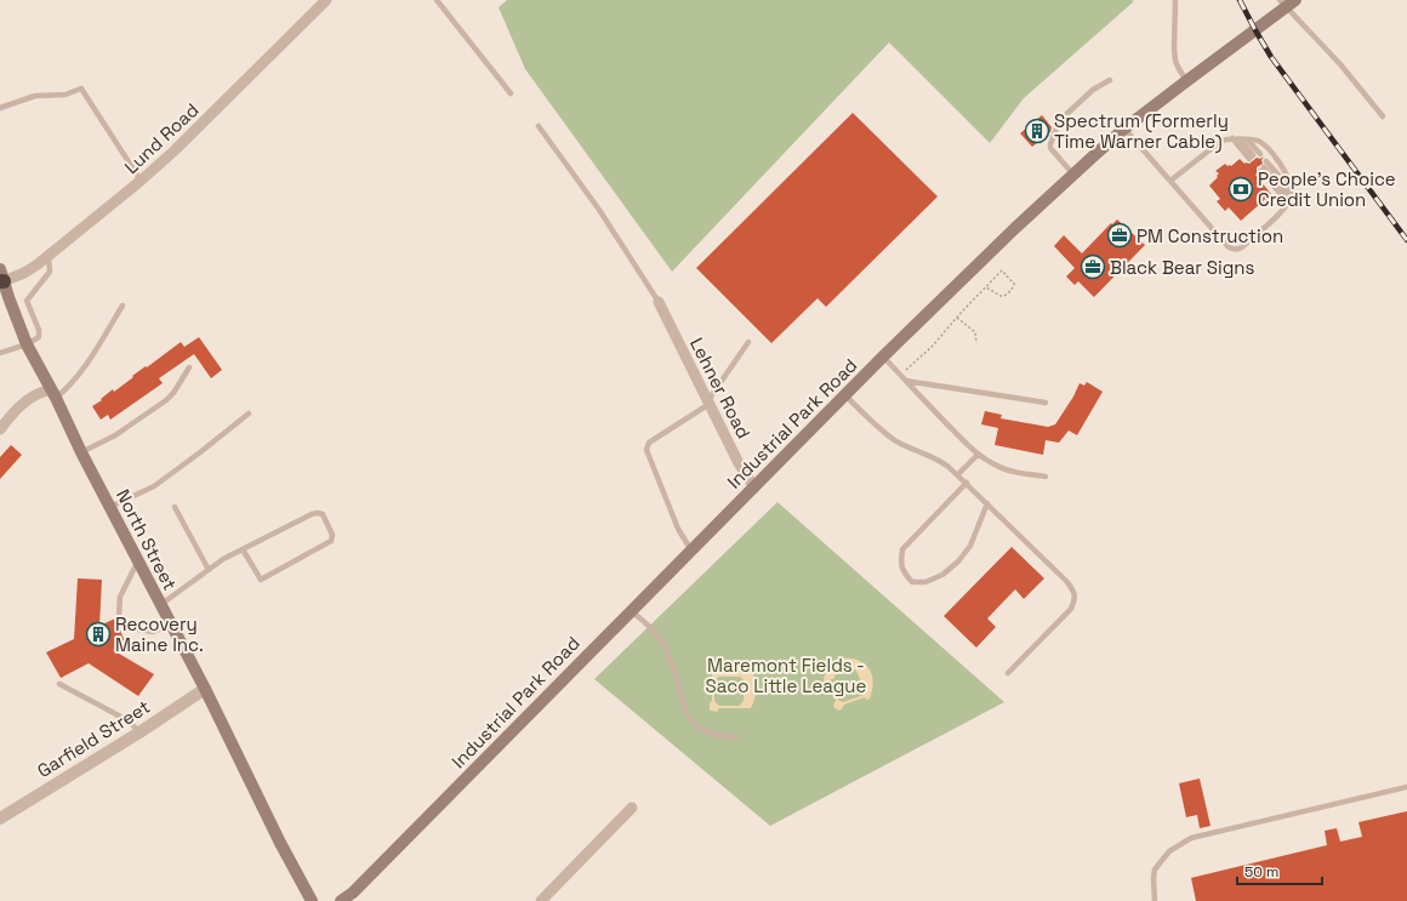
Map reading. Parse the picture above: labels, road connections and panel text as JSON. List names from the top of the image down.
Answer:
{
  "streets": {
    "main road": ["Industrial Park Road", "North Street"],
    "street": ["Lund Road", "Lehner Road", "Garfield Street"]
  },
  "crossings": [
    ["Lund Road", "North Street"],
    ["Lehner Road", "Industrial Park Road"],
    ["North Street", "Garfield Street"]
  ],
  "parks": ["Maremont Fields - Saco Little League"],
  "places": {
    "building": ["Spectrum (Formerly Time Warner Cable)", "Recovery Maine Inc."],
    "bank": ["People's Choice Credit Union"],
    "office": ["PM Construction", "Black Bear Signs"]
  },
  "scale_bar": "50 m"
}
